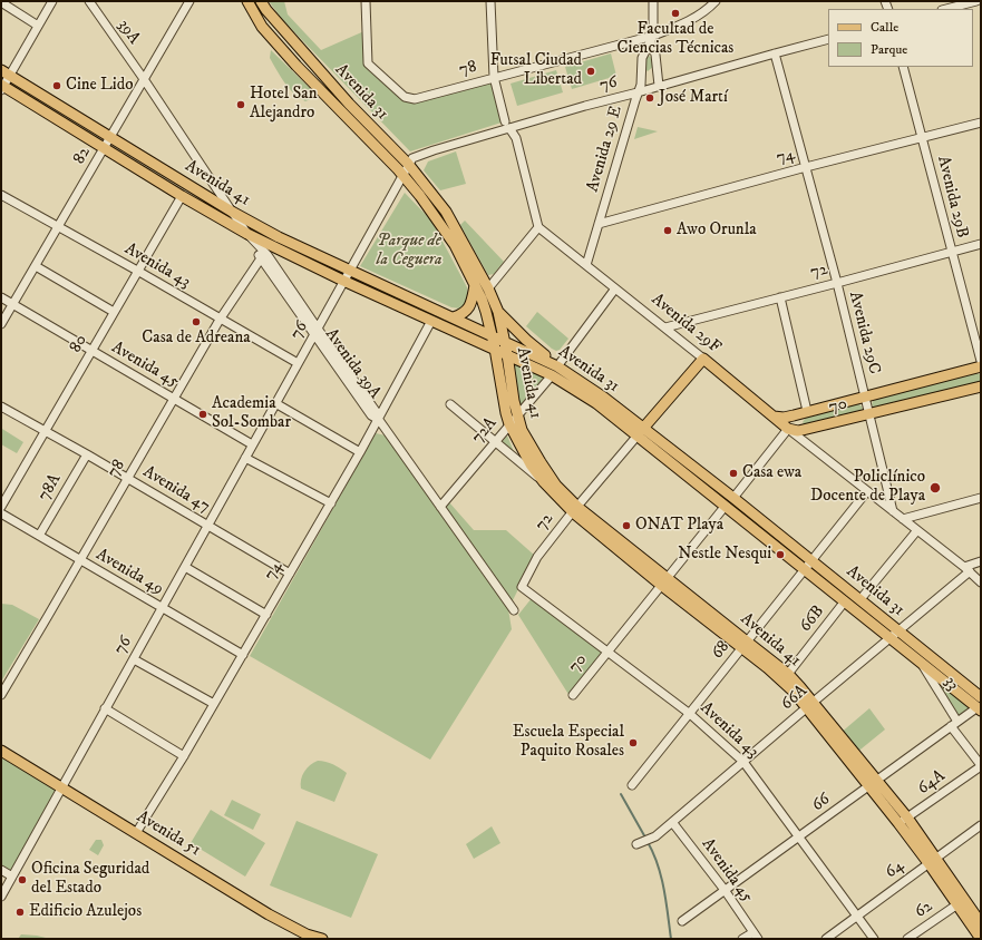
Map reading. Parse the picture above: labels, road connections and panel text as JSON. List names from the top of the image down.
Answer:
{
  "streets": {
    "main road": [
      "Avenida 31",
      "Avenida 41",
      "72",
      "Avenida 29F",
      "70",
      "Avenida 51"
    ],
    "street": [
      "39A",
      "78",
      "76",
      "Avenida 29 E",
      "82",
      "74",
      "Avenida 29B",
      "Avenida 43",
      "Avenida 29C",
      "80",
      "Avenida 39A",
      "Avenida 45",
      "72A",
      "78A",
      "Avenida 47",
      "Avenida 49",
      "66B",
      "68",
      "33",
      "66A",
      "64A",
      "66",
      "64",
      "62"
    ]
  },
  "crossings": [
    ["39A", "82"],
    ["39A", "Avenida 39A"],
    ["78", "Avenida 29 E"],
    ["78", "Avenida 43"],
    ["78", "Avenida 39A"],
    ["78", "Avenida 45"],
    ["78", "Avenida 47"],
    ["78", "Avenida 49"],
    ["76", "Avenida 31"],
    ["76", "Avenida 29 E"],
    ["76", "Avenida 41"],
    ["76", "Avenida 43"],
    ["76", "Avenida 29C"],
    ["76", "Avenida 39A"],
    ["76", "Avenida 45"],
    ["76", "Avenida 47"],
    ["76", "Avenida 49"],
    ["76", "Avenida 51"],
    ["Avenida 31", "Avenida 41"],
    ["Avenida 31", "72"],
    ["Avenida 31", "70"],
    ["Avenida 31", "72A"],
    ["Avenida 31", "66B"],
    ["Avenida 31", "68"],
    ["Avenida 31", "33"],
    ["Avenida 31", "66A"],
    ["Avenida 31", "66"],
    ["Avenida 29 E", "74"],
    ["Avenida 29 E", "Avenida 29F"],
    ["82", "Avenida 41"],
    ["82", "Avenida 43"],
    ["82", "Avenida 39A"],
    ["82", "Avenida 45"],
    ["74", "Avenida 41"],
    ["74", "Avenida 29B"],
    ["74", "Avenida 29C"],
    ["74", "Avenida 39A"],
    ["74", "Avenida 47"],
    ["74", "Avenida 49"],
    ["74", "Avenida 51"],
    ["Avenida 41", "72"],
    ["Avenida 41", "80"],
    ["Avenida 41", "Avenida 39A"],
    ["Avenida 41", "70"],
    ["Avenida 41", "72A"],
    ["Avenida 41", "66B"],
    ["Avenida 41", "68"],
    ["Avenida 41", "66A"],
    ["Avenida 41", "64A"],
    ["Avenida 41", "66"],
    ["Avenida 41", "64"],
    ["Avenida 41", "62"],
    ["Avenida 29B", "72"],
    ["Avenida 43", "72"],
    ["Avenida 43", "80"],
    ["Avenida 43", "70"],
    ["Avenida 43", "68"],
    ["Avenida 43", "66A"],
    ["Avenida 43", "66"],
    ["Avenida 43", "64"],
    ["72", "Avenida 29F"],
    ["72", "Avenida 29C"],
    ["Avenida 29F", "Avenida 29C"],
    ["Avenida 29F", "70"],
    ["Avenida 29F", "68"],
    ["Avenida 29C", "70"],
    ["80", "Avenida 45"],
    ["80", "Avenida 47"],
    ["Avenida 39A", "72A"],
    ["Avenida 45", "66A"],
    ["Avenida 45", "66"],
    ["78A", "Avenida 47"],
    ["78A", "Avenida 49"],
    ["33", "64A"],
    ["33", "66"]
  ],
  "parks": ["Parque de la Ceguera"],
  "places": [
    "Facultad de Ciencias Técnicas",
    "Futsal Ciudad Libertad",
    "Cine Lido",
    "José Martí",
    "Hotel San Alejandro",
    "Awo Orunla",
    "Casa de Adreana",
    "Academia Sol-Sombar",
    "Casa ewa",
    "Policlínico Docente de Playa",
    "ONAT Playa",
    "Nestle Nesqui",
    "Escuela Especial Paquito Rosales",
    "Oficina Seguridad del Estado",
    "Edificio Azulejos"
  ],
  "legend": ["Calle", "Parque"]
}
